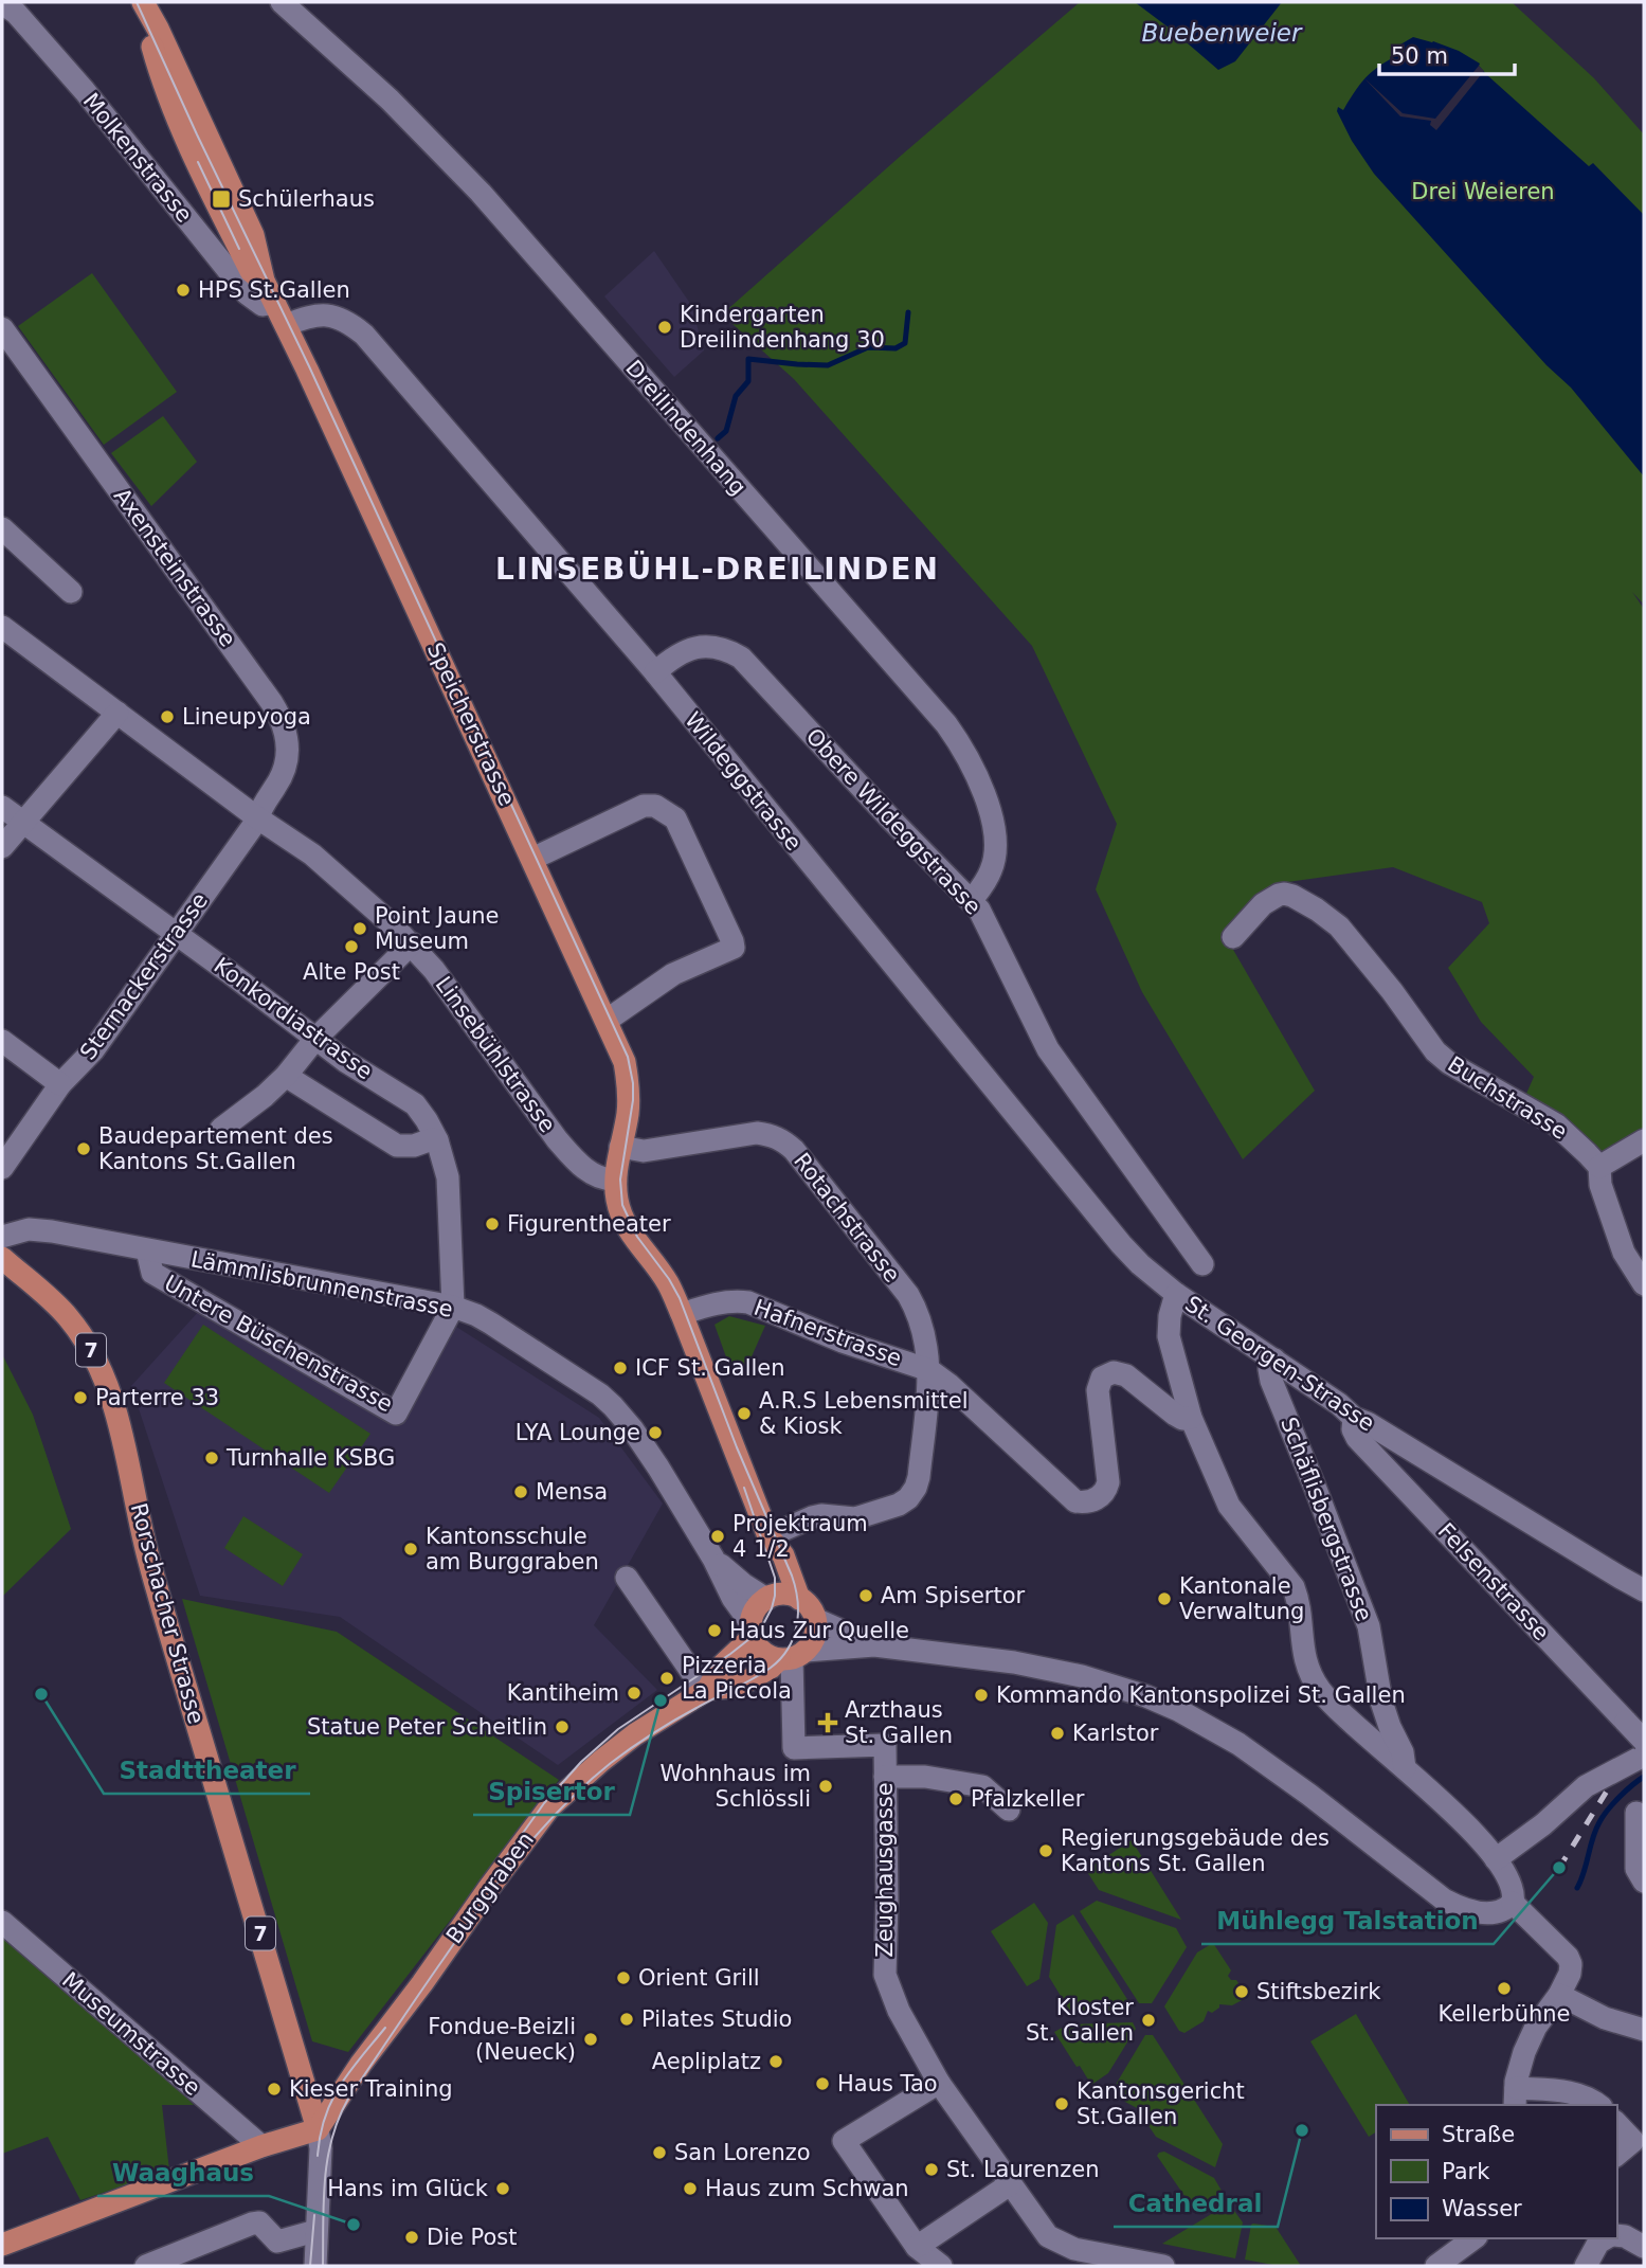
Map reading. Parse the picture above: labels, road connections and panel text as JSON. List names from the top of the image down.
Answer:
{
  "streets": {
    "main road": [
      "Speicherstrasse",
      "7",
      "Rorschacher Strasse",
      "Burggraben"
    ],
    "street": [
      "Molkenstrasse",
      "Dreilindenhang",
      "Axensteinstrasse",
      "Wildeggstrasse",
      "Obere Wildeggstrasse",
      "Sternackerstrasse",
      "Konkordiastrasse",
      "Linsebühlstrasse",
      "Buchstrasse",
      "Rotachstrasse",
      "Lämmlisbrunnenstrasse",
      "Hafnerstrasse",
      "Untere Büschenstrasse",
      "St. Georgen-Strasse",
      "Schäflisbergstrasse",
      "Felsenstrasse",
      "Zeughausgasse",
      "Museumstrasse"
    ]
  },
  "crossings": [
    ["Molkenstrasse", "Speicherstrasse"],
    ["Dreilindenhang", "Obere Wildeggstrasse"],
    ["Axensteinstrasse", "Sternackerstrasse"],
    ["Axensteinstrasse", "Linsebühlstrasse"],
    ["Speicherstrasse", "Wildeggstrasse"],
    ["Speicherstrasse", "Linsebühlstrasse"],
    ["Speicherstrasse", "Rotachstrasse"],
    ["Wildeggstrasse", "Obere Wildeggstrasse"],
    ["Wildeggstrasse", "St. Georgen-Strasse"],
    ["Sternackerstrasse", "Konkordiastrasse"],
    ["Sternackerstrasse", "Linsebühlstrasse"],
    ["Konkordiastrasse", "Lämmlisbrunnenstrasse"],
    ["Konkordiastrasse", "Untere Büschenstrasse"],
    ["Rotachstrasse", "Hafnerstrasse"],
    ["Lämmlisbrunnenstrasse", "Untere Büschenstrasse"],
    ["Lämmlisbrunnenstrasse", "Zeughausgasse"],
    ["Lämmlisbrunnenstrasse", "Burggraben"],
    ["St. Georgen-Strasse", "Schäflisbergstrasse"],
    ["St. Georgen-Strasse", "Felsenstrasse"],
    ["Rorschacher Strasse", "Burggraben"],
    ["Zeughausgasse", "Burggraben"]
  ],
  "districts": ["LINSEBÜHL-DREILINDEN"],
  "water": ["Buebenweier"],
  "parks": ["Drei Weieren"],
  "places": {
    "transit": ["Schülerhaus"],
    "other": [
      "HPS St.Gallen",
      "Kindergarten Dreilindenhang 30",
      "Lineupyoga",
      "Point Jaune Museum",
      "Alte Post",
      "Baudepartement des Kantons St.Gallen",
      "Figurentheater",
      "ICF St. Gallen",
      "Parterre 33",
      "A.R.S Lebensmittel & Kiosk",
      "LYA Lounge",
      "Turnhalle KSBG",
      "Mensa",
      "Projektraum 4 1/2",
      "Kantonsschule am Burggraben",
      "Am Spisertor",
      "Kantonale Verwaltung",
      "Haus Zur Quelle",
      "Pizzeria La Piccola",
      "Kantiheim",
      "Stadttheater",
      "Kommando Kantonspolizei St. Gallen",
      "Spisertor",
      "Statue Peter Scheitlin",
      "Karlstor",
      "Wohnhaus im Schlössli",
      "Pfalzkeller",
      "Regierungsgebäude des Kantons St. Gallen",
      "Mühlegg Talstation",
      "Orient Grill",
      "Kellerbühne",
      "Stiftsbezirk",
      "Pilates Studio",
      "Kloster St. Gallen",
      "Fondue-Beizli (Neueck)",
      "Aepliplatz",
      "Haus Tao",
      "Kieser Training",
      "Kantonsgericht St.Gallen",
      "Cathedral",
      "San Lorenzo",
      "St. Laurenzen",
      "Hans im Glück",
      "Haus zum Schwan",
      "Waaghaus",
      "Die Post"
    ],
    "health": ["Arzthaus St. Gallen"]
  },
  "legend": ["Straße", "Park", "Wasser"],
  "scale_bar": "50 m"
}
